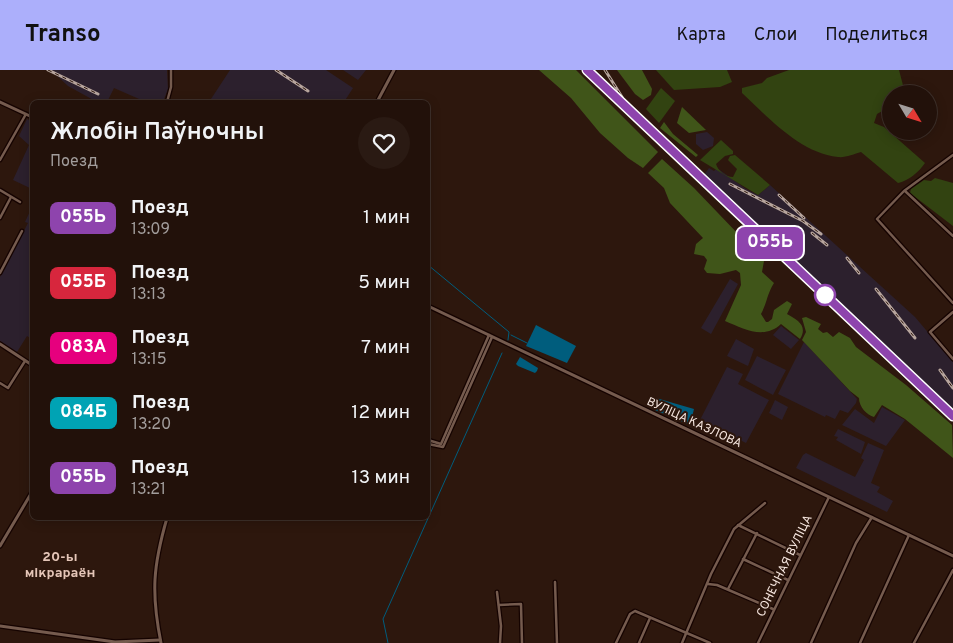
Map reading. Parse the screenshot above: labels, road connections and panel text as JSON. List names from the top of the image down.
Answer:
{
  "streets": {
    "main road": ["ВУЛІЦА КАЗЛОВА"],
    "street": ["СОНЕЧНАЯ ВУЛІЦА"]
  },
  "crossings": [
    ["ВУЛІЦА КАЗЛОВА", "СОНЕЧНАЯ ВУЛІЦА"]
  ],
  "districts": ["20-ы мікрараён"],
  "north": "bottom right",
  "page": {
    "header": "Transo",
    "nav": ["Карта", "Слои", "Поделиться"],
    "on_map": "055Ь",
    "heading": ["Жлобін Паўночны", "Поезд"],
    "list": [
      {
        "mark": "055Ь",
        "name": "Поезд",
        "note": "13:09",
        "value": "1 мин"
      },
      {
        "mark": "055Б",
        "name": "Поезд",
        "note": "13:13",
        "value": "5 мин"
      },
      {
        "mark": "083А",
        "name": "Поезд",
        "note": "13:15",
        "value": "7 мин"
      },
      {
        "mark": "084Б",
        "name": "Поезд",
        "note": "13:20",
        "value": "12 мин"
      },
      {
        "mark": "055Ь",
        "name": "Поезд",
        "note": "13:21",
        "value": "13 мин"
      }
    ]
  }
}
